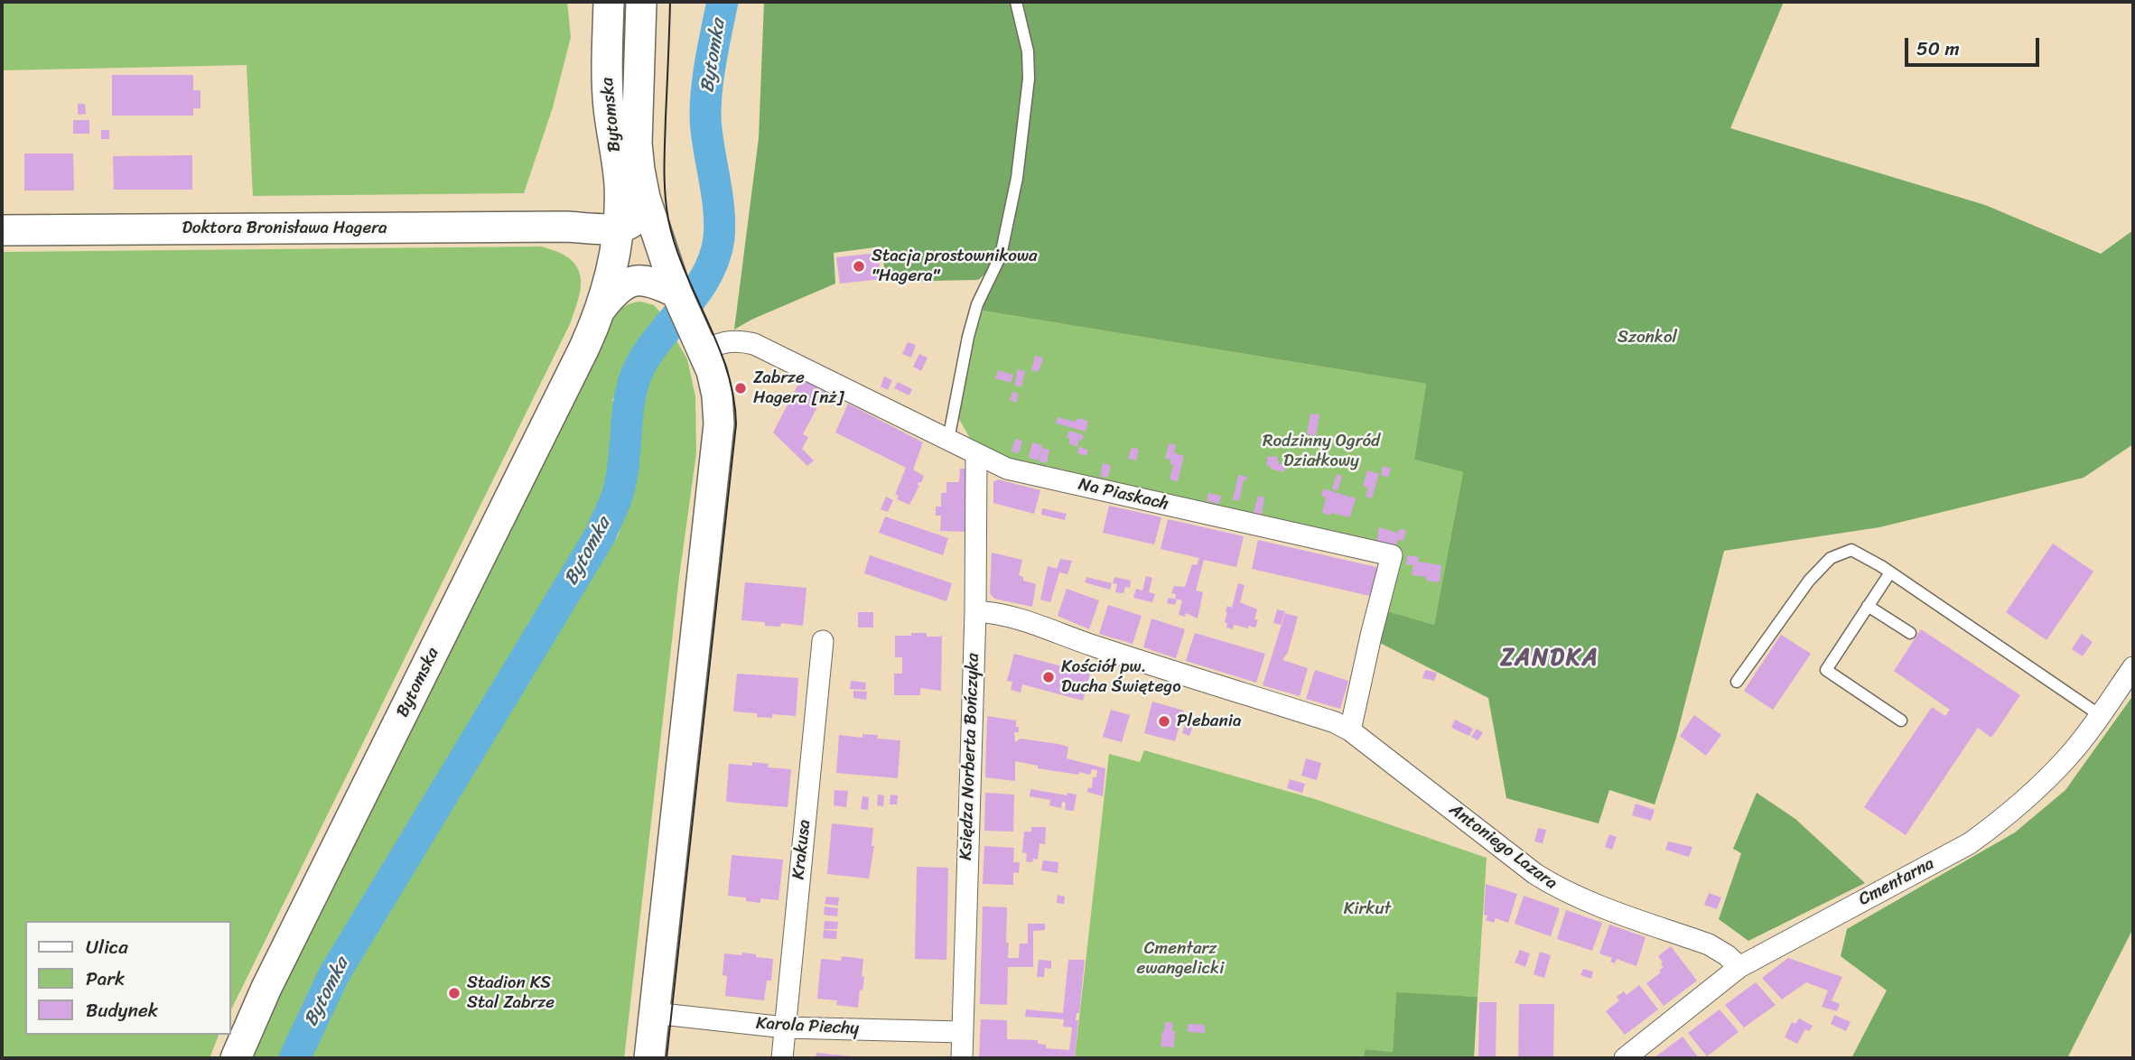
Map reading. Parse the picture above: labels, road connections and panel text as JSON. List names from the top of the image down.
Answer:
{
  "streets": {
    "street": [
      "Bytomska",
      "Doktora Bronisława Hagera",
      "Na Piaskach",
      "Księdza Norberta Bończyka",
      "Antoniego Lazara",
      "Krakusa",
      "Cmentarna",
      "Karola Piechy"
    ]
  },
  "crossings": [
    ["Bytomska", "Doktora Bronisława Hagera"],
    ["Bytomska", "Na Piaskach"],
    ["Bytomska", "Karola Piechy"],
    ["Na Piaskach", "Księdza Norberta Bończyka"],
    ["Na Piaskach", "Antoniego Lazara"],
    ["Księdza Norberta Bończyka", "Antoniego Lazara"],
    ["Księdza Norberta Bończyka", "Karola Piechy"],
    ["Antoniego Lazara", "Cmentarna"],
    ["Krakusa", "Karola Piechy"]
  ],
  "districts": ["ZANDKA"],
  "water": ["Bytomka"],
  "parks": [
    "Szonkol",
    "Rodzinny Ogród Działkowy",
    "Kirkut",
    "Cmentarz ewangelicki"
  ],
  "places": [
    "Stacja prostownikowa \"Hagera\"",
    "Zabrze Hagera [nż]",
    "Kościół pw. Ducha Świętego",
    "Plebania",
    "Stadion KS Stal Zabrze"
  ],
  "legend": ["Ulica", "Park", "Budynek"],
  "scale_bar": "50 m"
}
